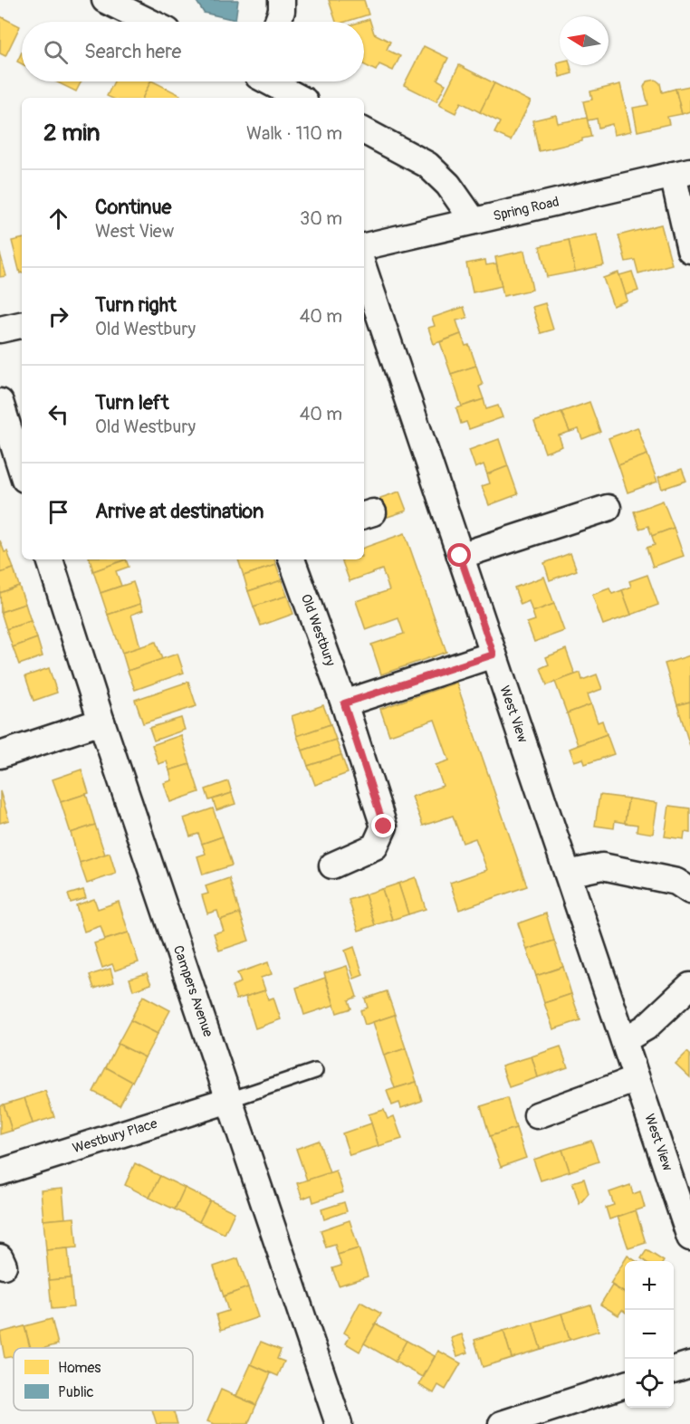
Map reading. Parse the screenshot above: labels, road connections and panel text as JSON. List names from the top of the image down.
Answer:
{
  "streets": {
    "street": [
      "Spring Road",
      "Old Westbury",
      "West View",
      "Campers Avenue",
      "Westbury Place"
    ]
  },
  "crossings": [
    ["Campers Avenue", "Westbury Place"]
  ],
  "legend": ["Homes", "Public"],
  "north": "left",
  "page": {
    "search": "Search here",
    "heading": ["2 min", "Walk · 110 m"],
    "list": [
      ["Continue", "West View", "30 m"],
      ["Turn right", "Old Westbury", "40 m"],
      ["Turn left", "Old Westbury", "40 m"],
      "Arrive at destination"
    ],
    "map_buttons": ["+", "−"]
  }
}
